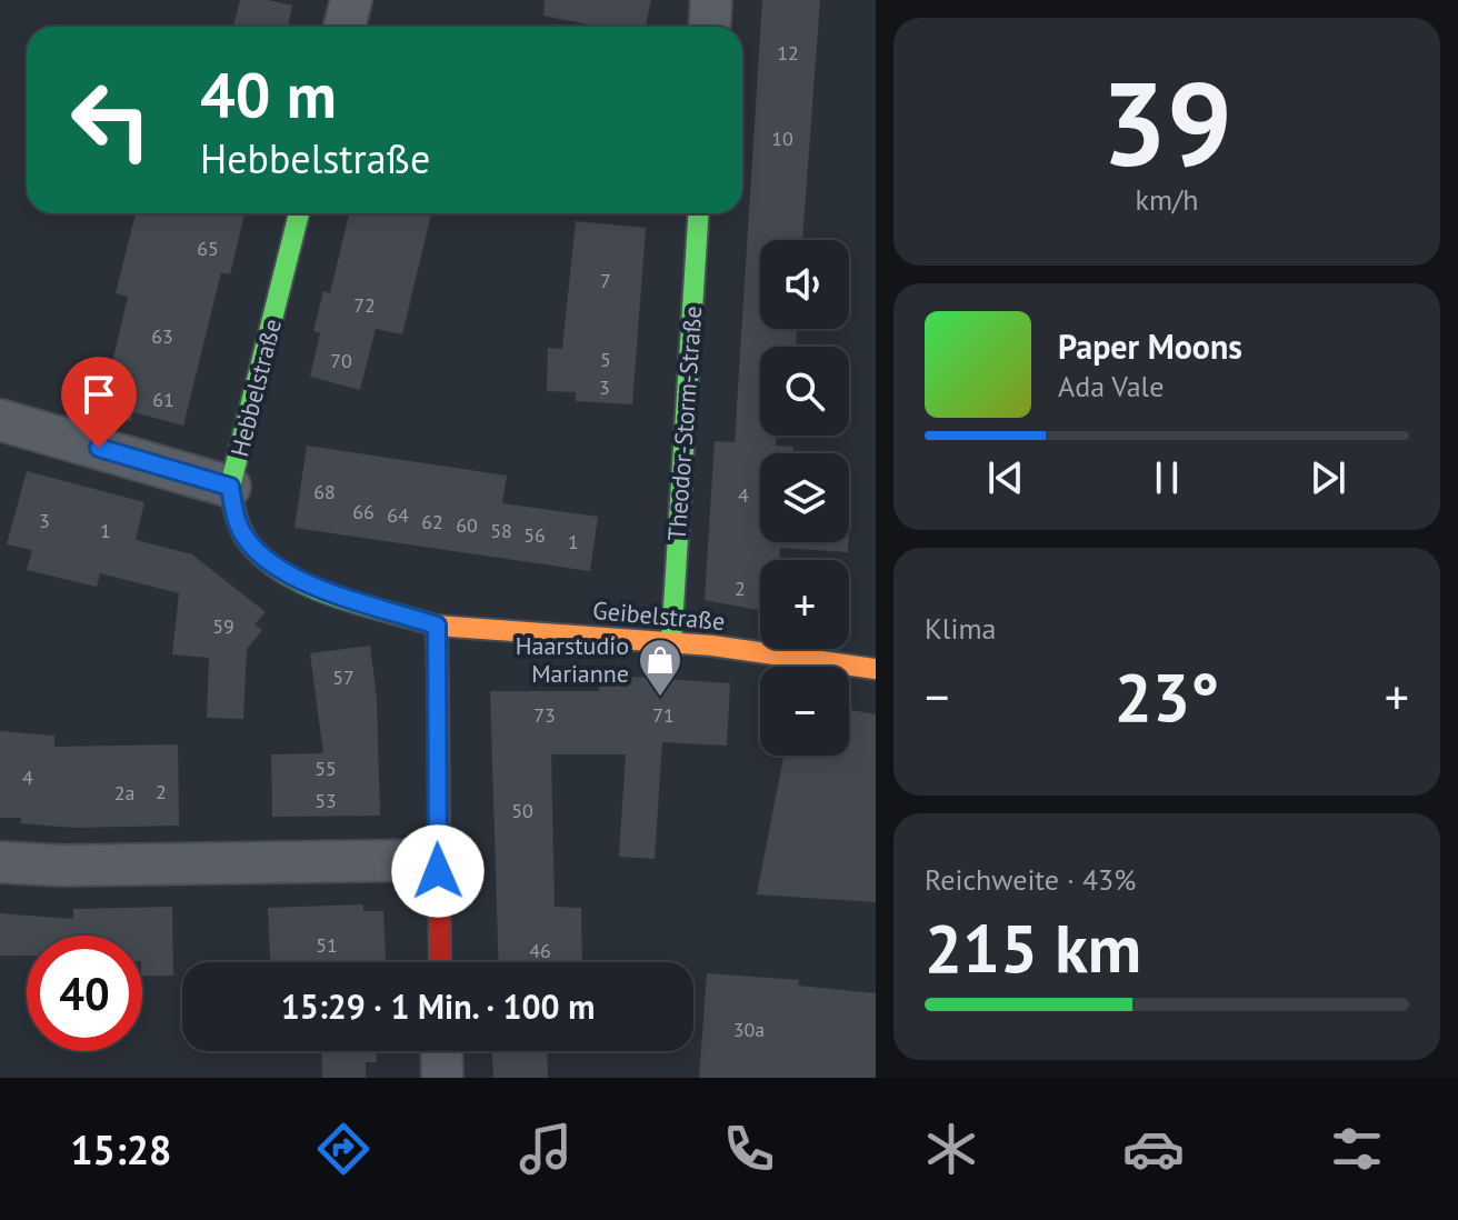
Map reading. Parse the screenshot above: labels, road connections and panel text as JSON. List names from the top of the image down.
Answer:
{
  "streets": {
    "street": ["Hebbelstraße", "Theodor-Storm-Straße", "Geibelstraße"]
  },
  "crossings": [
    ["Hebbelstraße", "Geibelstraße"],
    ["Theodor-Storm-Straße", "Geibelstraße"]
  ],
  "places": {
    "shop": ["Haarstudio Marianne"]
  },
  "house_numbers": [
    "12",
    "10",
    "65",
    "7",
    "72",
    "63",
    "5",
    "70",
    "3",
    "61",
    "68",
    "4",
    "66",
    "64",
    "3",
    "62",
    "60",
    "1",
    "58",
    "56",
    "1",
    "2",
    "59",
    "57",
    "73",
    "71",
    "55",
    "4",
    "2",
    "2a",
    "53",
    "50",
    "51",
    "46",
    "30a"
  ],
  "page": {
    "tile": [
      ["39", "km/h"],
      "Klima",
      ["Reichweite · 43%", "215 km"]
    ],
    "turn": ["40 m", "Hebbelstraße"],
    "map_buttons": ["+", "−"],
    "song": ["Paper Moons", "Ada Vale"],
    "heat": ["−", "23°", "+"],
    "limit": "40",
    "trip": "15:29 · 1 Min. · 100 m",
    "tabs": "15:28"
  }
}
